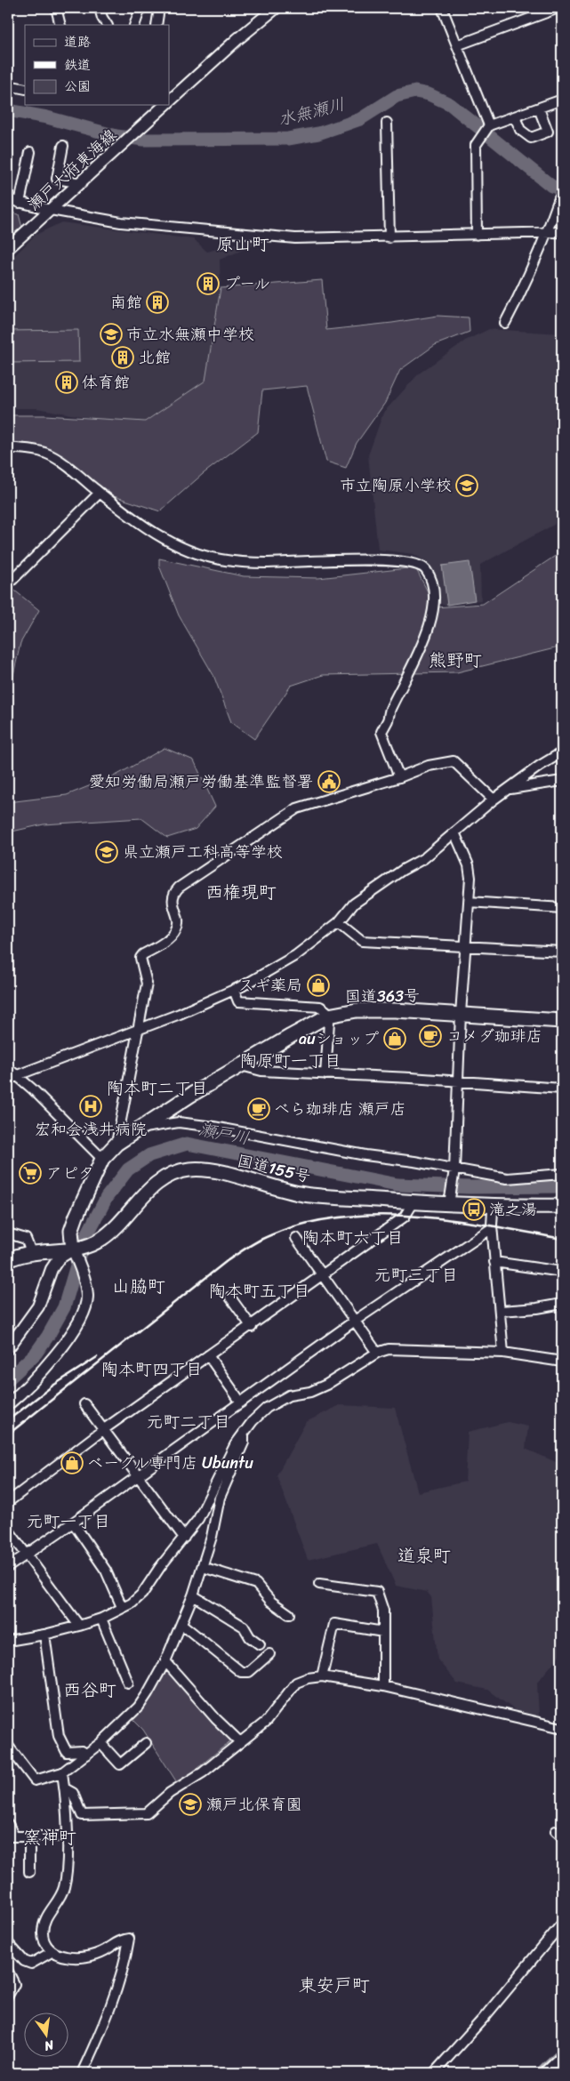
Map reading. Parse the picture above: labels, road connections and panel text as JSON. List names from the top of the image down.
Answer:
{
  "streets": {
    "highway": ["国道363号", "国道155号"],
    "main road": ["瀬戸大府東海線"]
  },
  "crossings": [
    ["国道363号", "国道155号"]
  ],
  "districts": [
    "原山町",
    "熊野町",
    "西権現町",
    "陶原町一丁目",
    "陶本町二丁目",
    "陶本町六丁目",
    "元町三丁目",
    "山脇町",
    "陶本町五丁目",
    "陶本町四丁目",
    "元町二丁目",
    "元町一丁目",
    "道泉町",
    "西谷町",
    "窯神町",
    "東安戸町"
  ],
  "water": ["水無瀬川", "瀬戸川"],
  "places": {
    "building": [
      "プール",
      "南館",
      "北館",
      "体育館"
    ],
    "school or university": [
      "市立水無瀬中学校",
      "市立陶原小学校",
      "県立瀬戸工科高等学校",
      "瀬戸北保育園"
    ],
    "public building": ["愛知労働局瀬戸労働基準監督署"],
    "shop": ["スギ薬局", "auショップ", "ベーグル専門店 Ubuntu"],
    "cafe": ["コメダ珈琲店", "べら珈琲店 瀬戸店"],
    "hospital": ["宏和会浅井病院"],
    "supermarket": ["アピタ"],
    "bus stop": ["滝之湯"]
  },
  "legend": ["道路", "鉄道", "公園"],
  "north": "bottom"
}
